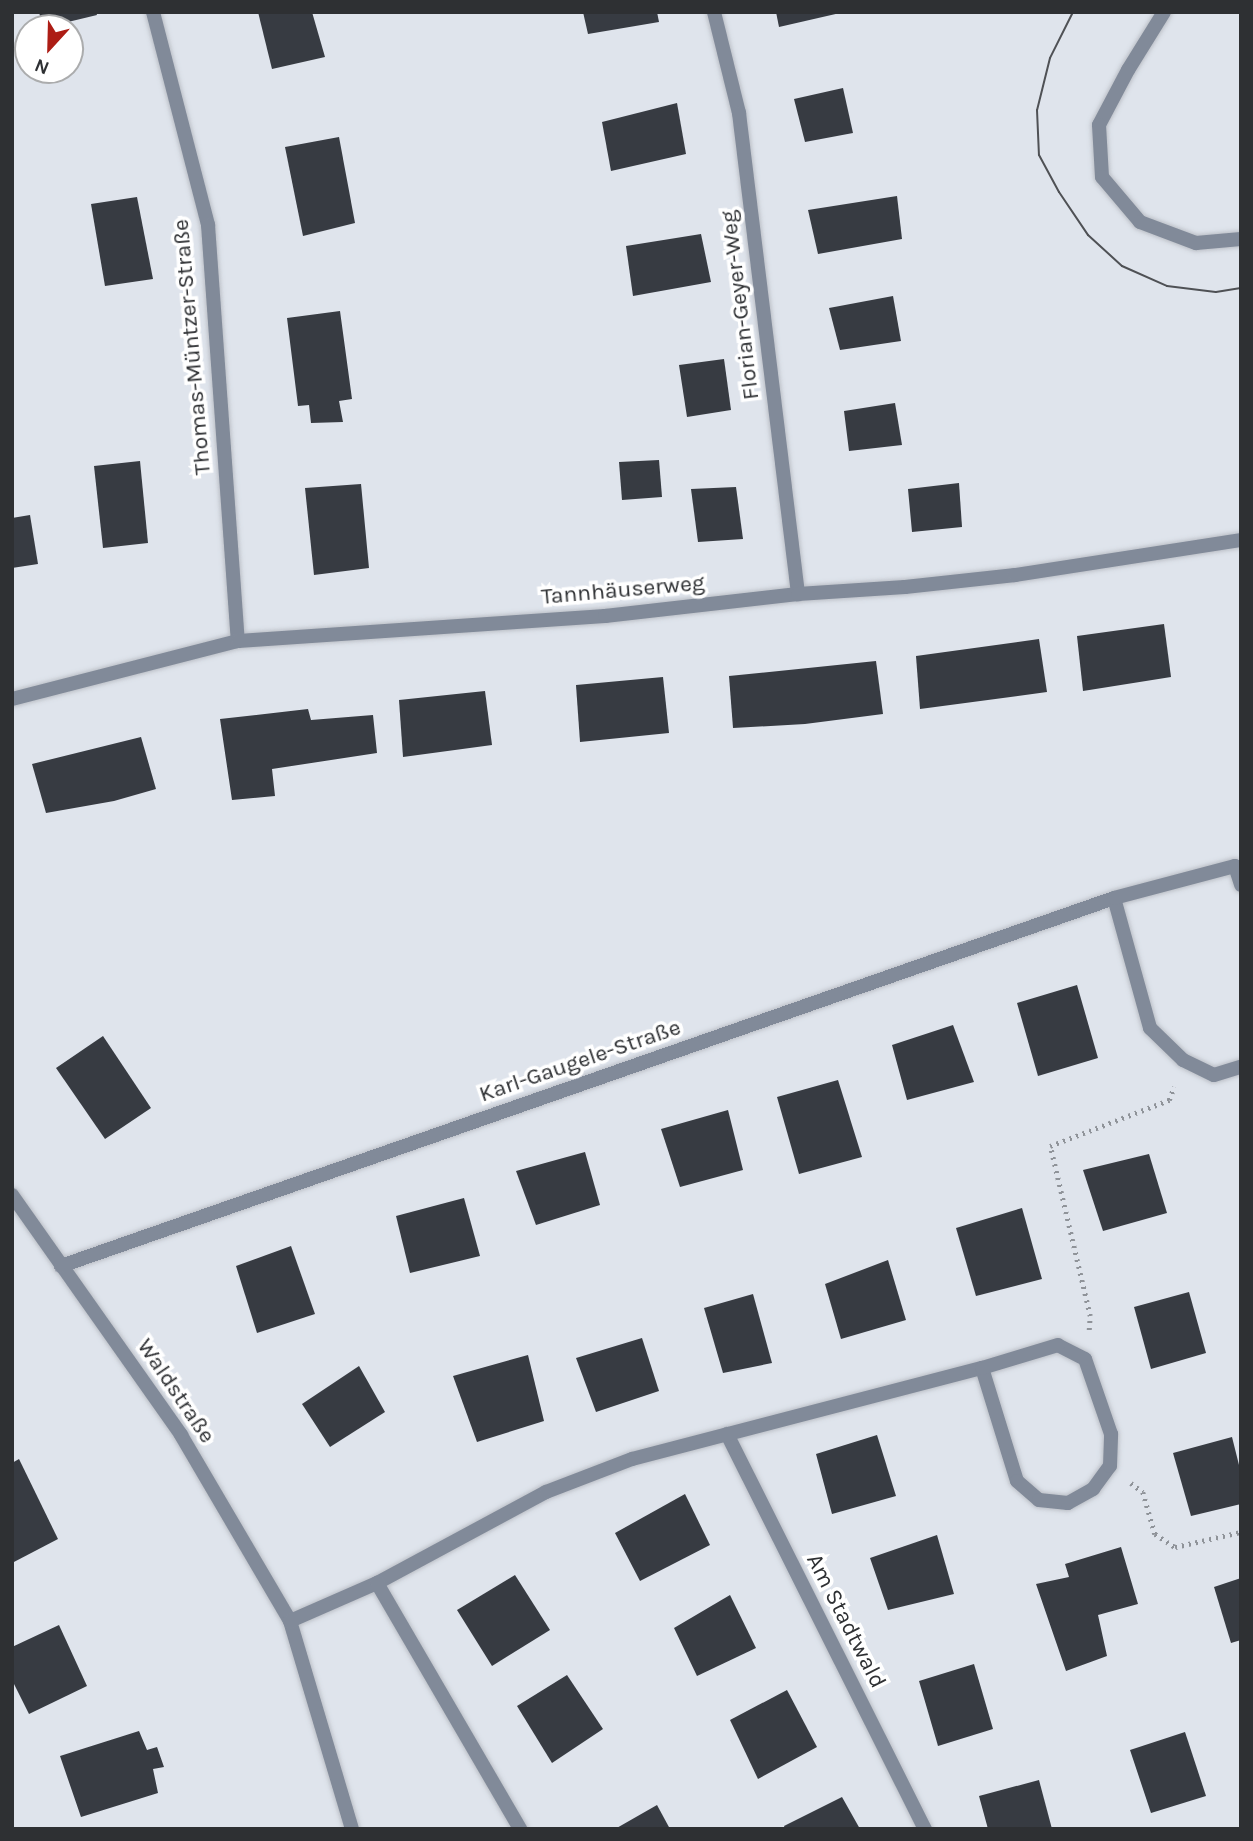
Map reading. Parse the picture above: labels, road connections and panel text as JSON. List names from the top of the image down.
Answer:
{
  "streets": {
    "street": [
      "Florian-Geyer-Weg",
      "Thomas-Müntzer-Straße",
      "Tannhäuserweg",
      "Karl-Gaugele-Straße",
      "Waldstraße",
      "Am Stadtwald"
    ]
  },
  "crossings": [
    ["Florian-Geyer-Weg", "Tannhäuserweg"],
    ["Thomas-Müntzer-Straße", "Tannhäuserweg"],
    ["Karl-Gaugele-Straße", "Waldstraße"]
  ],
  "north": "bottom"
}
